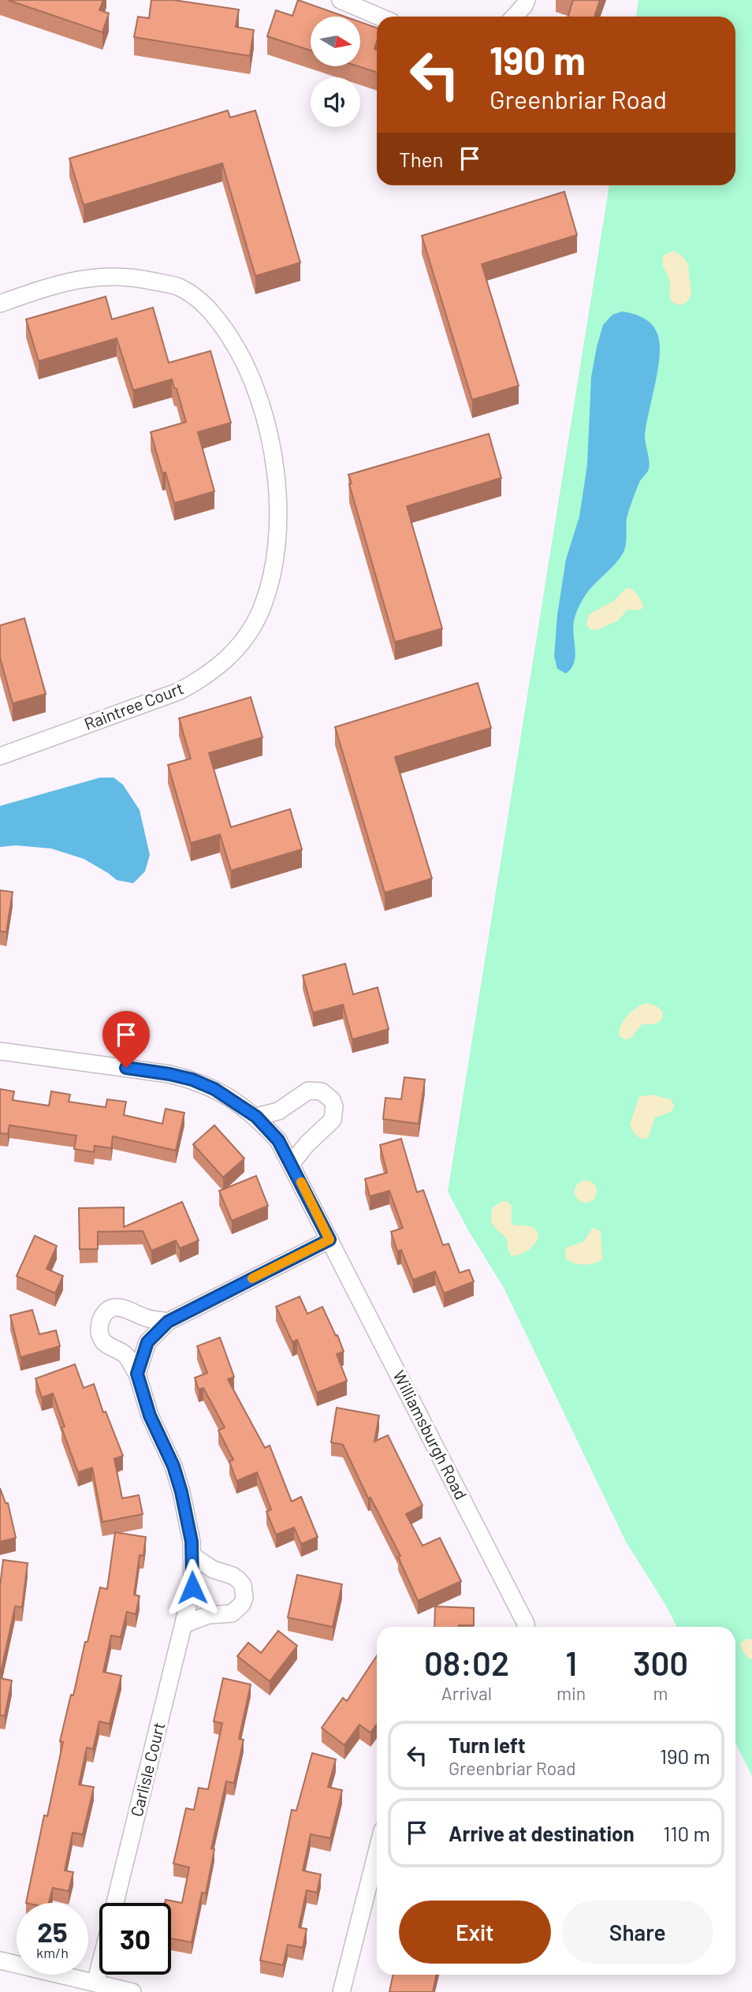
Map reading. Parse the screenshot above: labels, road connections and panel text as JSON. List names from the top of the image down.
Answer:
{
  "streets": {
    "street": ["Raintree Court", "Williamsburgh Road", "Carlisle Court"]
  },
  "north": "right",
  "page": {
    "turn": ["190 m", "Greenbriar Road"],
    "then": "Then",
    "eta": [
      "08:02",
      "Arrival",
      "1",
      "min",
      "300",
      "m"
    ],
    "list": [
      {
        "name": "Turn left",
        "note": "Greenbriar Road",
        "value": "190 m"
      },
      {
        "name": "Arrive at destination",
        "value": "110 m"
      }
    ],
    "buttons": ["Exit", "Share"],
    "speed": "25 km/h",
    "limit": "30"
  }
}
